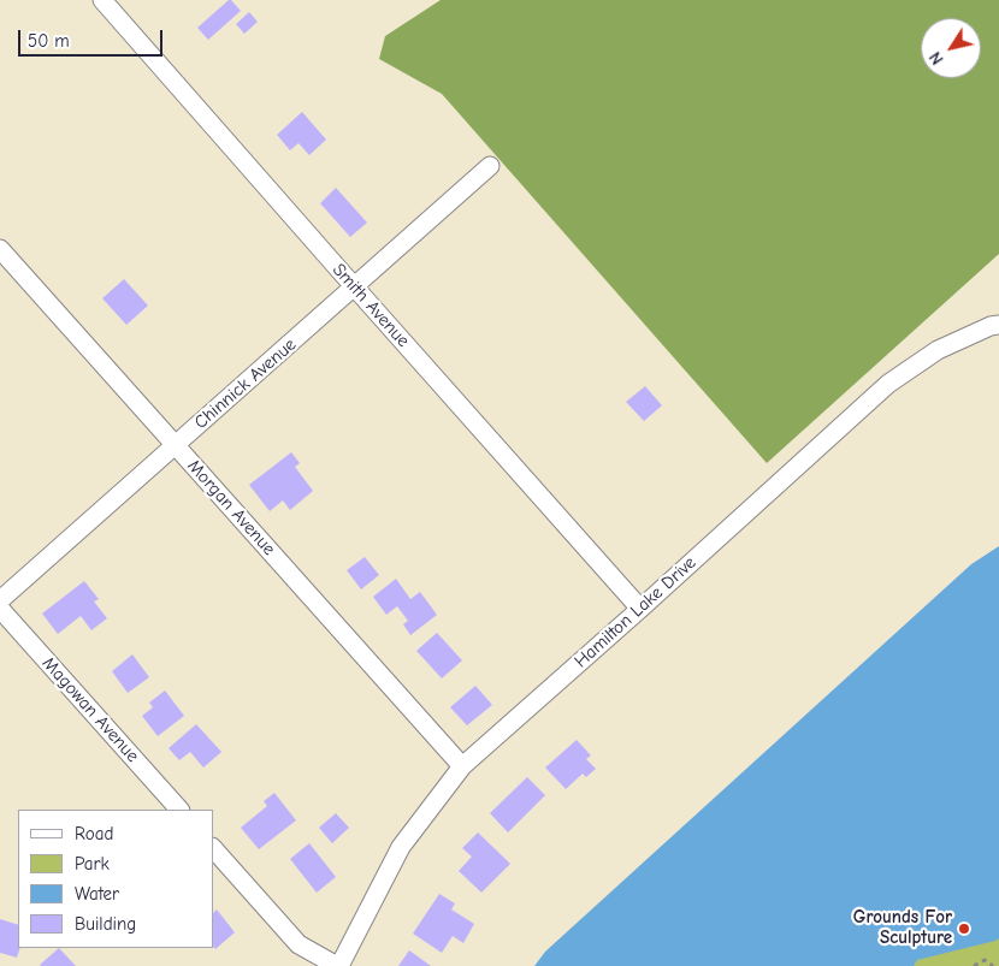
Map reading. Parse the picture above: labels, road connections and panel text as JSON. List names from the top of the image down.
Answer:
{
  "streets": {
    "street": [
      "Smith Avenue",
      "Chinnick Avenue",
      "Morgan Avenue",
      "Hamilton Lake Drive",
      "Magowan Avenue"
    ]
  },
  "crossings": [
    ["Smith Avenue", "Chinnick Avenue"],
    ["Smith Avenue", "Hamilton Lake Drive"],
    ["Chinnick Avenue", "Morgan Avenue"],
    ["Morgan Avenue", "Hamilton Lake Drive"]
  ],
  "places": ["Grounds For Sculpture"],
  "legend": [
    "Road",
    "Park",
    "Water",
    "Building"
  ],
  "scale_bar": "50 m",
  "north": "bottom left"
}
